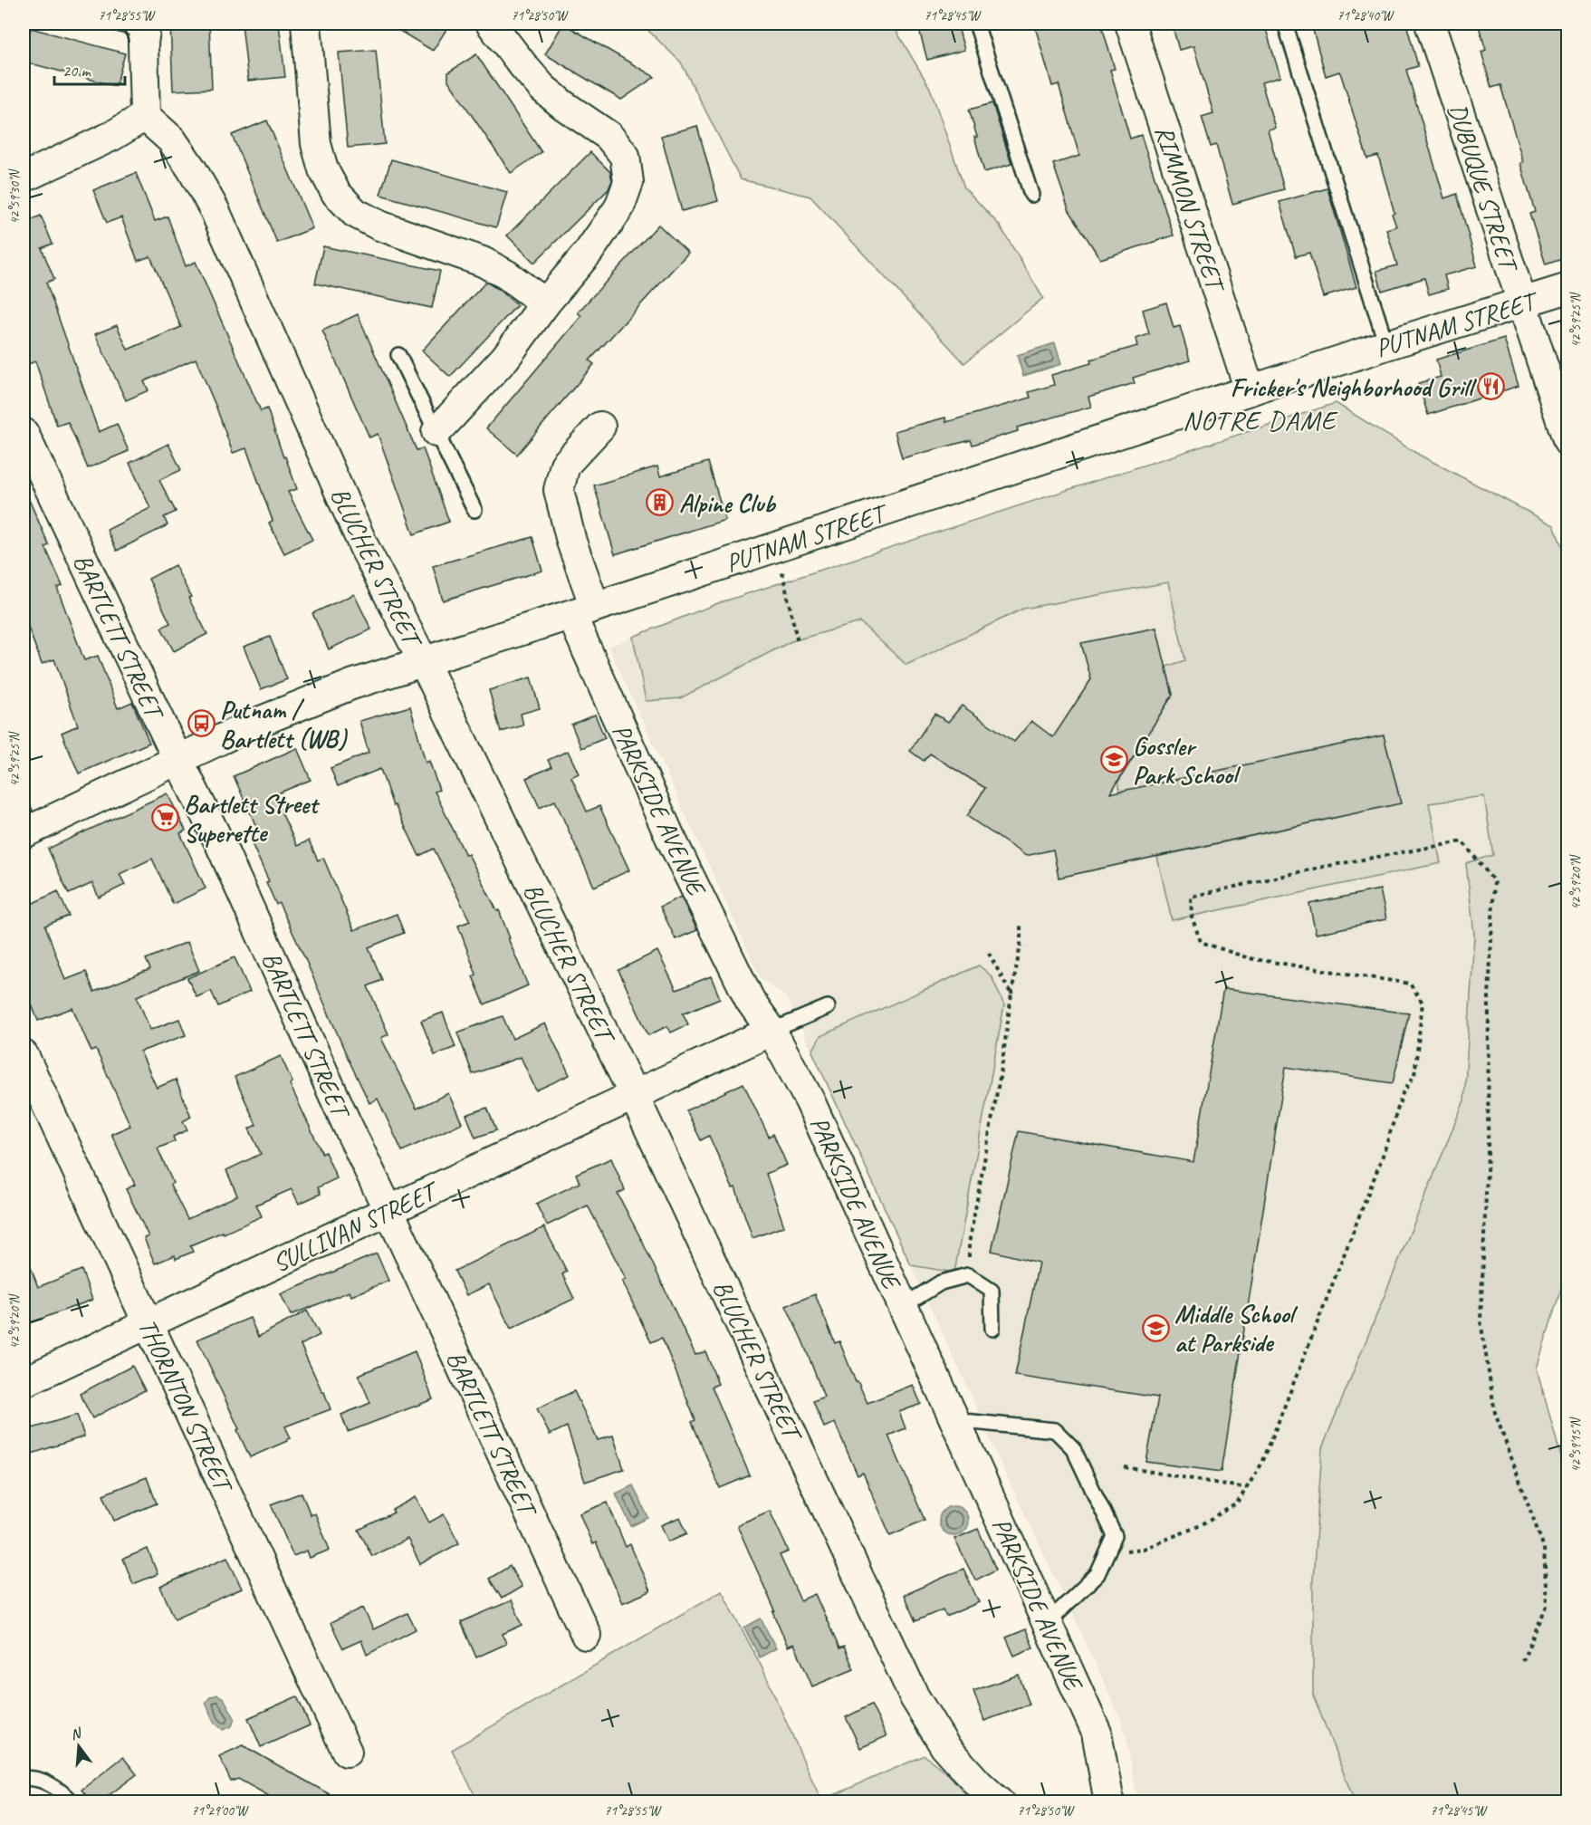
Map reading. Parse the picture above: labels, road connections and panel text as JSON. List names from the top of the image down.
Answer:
{
  "streets": {
    "street": [
      "DUBUQUE STREET",
      "RIMMON STREET",
      "PUTNAM STREET",
      "BLUCHER STREET",
      "BARTLETT STREET",
      "PARKSIDE AVENUE",
      "SULLIVAN STREET",
      "THORNTON STREET"
    ]
  },
  "crossings": [
    ["DUBUQUE STREET", "PUTNAM STREET"],
    ["RIMMON STREET", "PUTNAM STREET"],
    ["PUTNAM STREET", "BLUCHER STREET"],
    ["PUTNAM STREET", "BARTLETT STREET"],
    ["PUTNAM STREET", "PARKSIDE AVENUE"],
    ["BLUCHER STREET", "SULLIVAN STREET"],
    ["BARTLETT STREET", "SULLIVAN STREET"],
    ["PARKSIDE AVENUE", "SULLIVAN STREET"],
    ["SULLIVAN STREET", "THORNTON STREET"]
  ],
  "districts": ["NOTRE DAME"],
  "places": {
    "restaurant": ["Fricker's Neighborhood Grill"],
    "building": ["Alpine Club"],
    "bus stop": ["Putnam / Bartlett (WB)"],
    "school or university": ["Gossler Park School", "Middle School at Parkside"],
    "supermarket": ["Bartlett Street Superette"]
  },
  "scale_bar": "20 m",
  "north": "top",
  "coordinates": [
    "71°28'55\"W",
    "71°28'50\"W",
    "71°28'45\"W",
    "71°28'40\"W",
    "42°59'30\"N",
    "42°59'25\"N",
    "42°59'20\"N",
    "42°59'15\"N",
    "71°29'00\"W"
  ]
}
